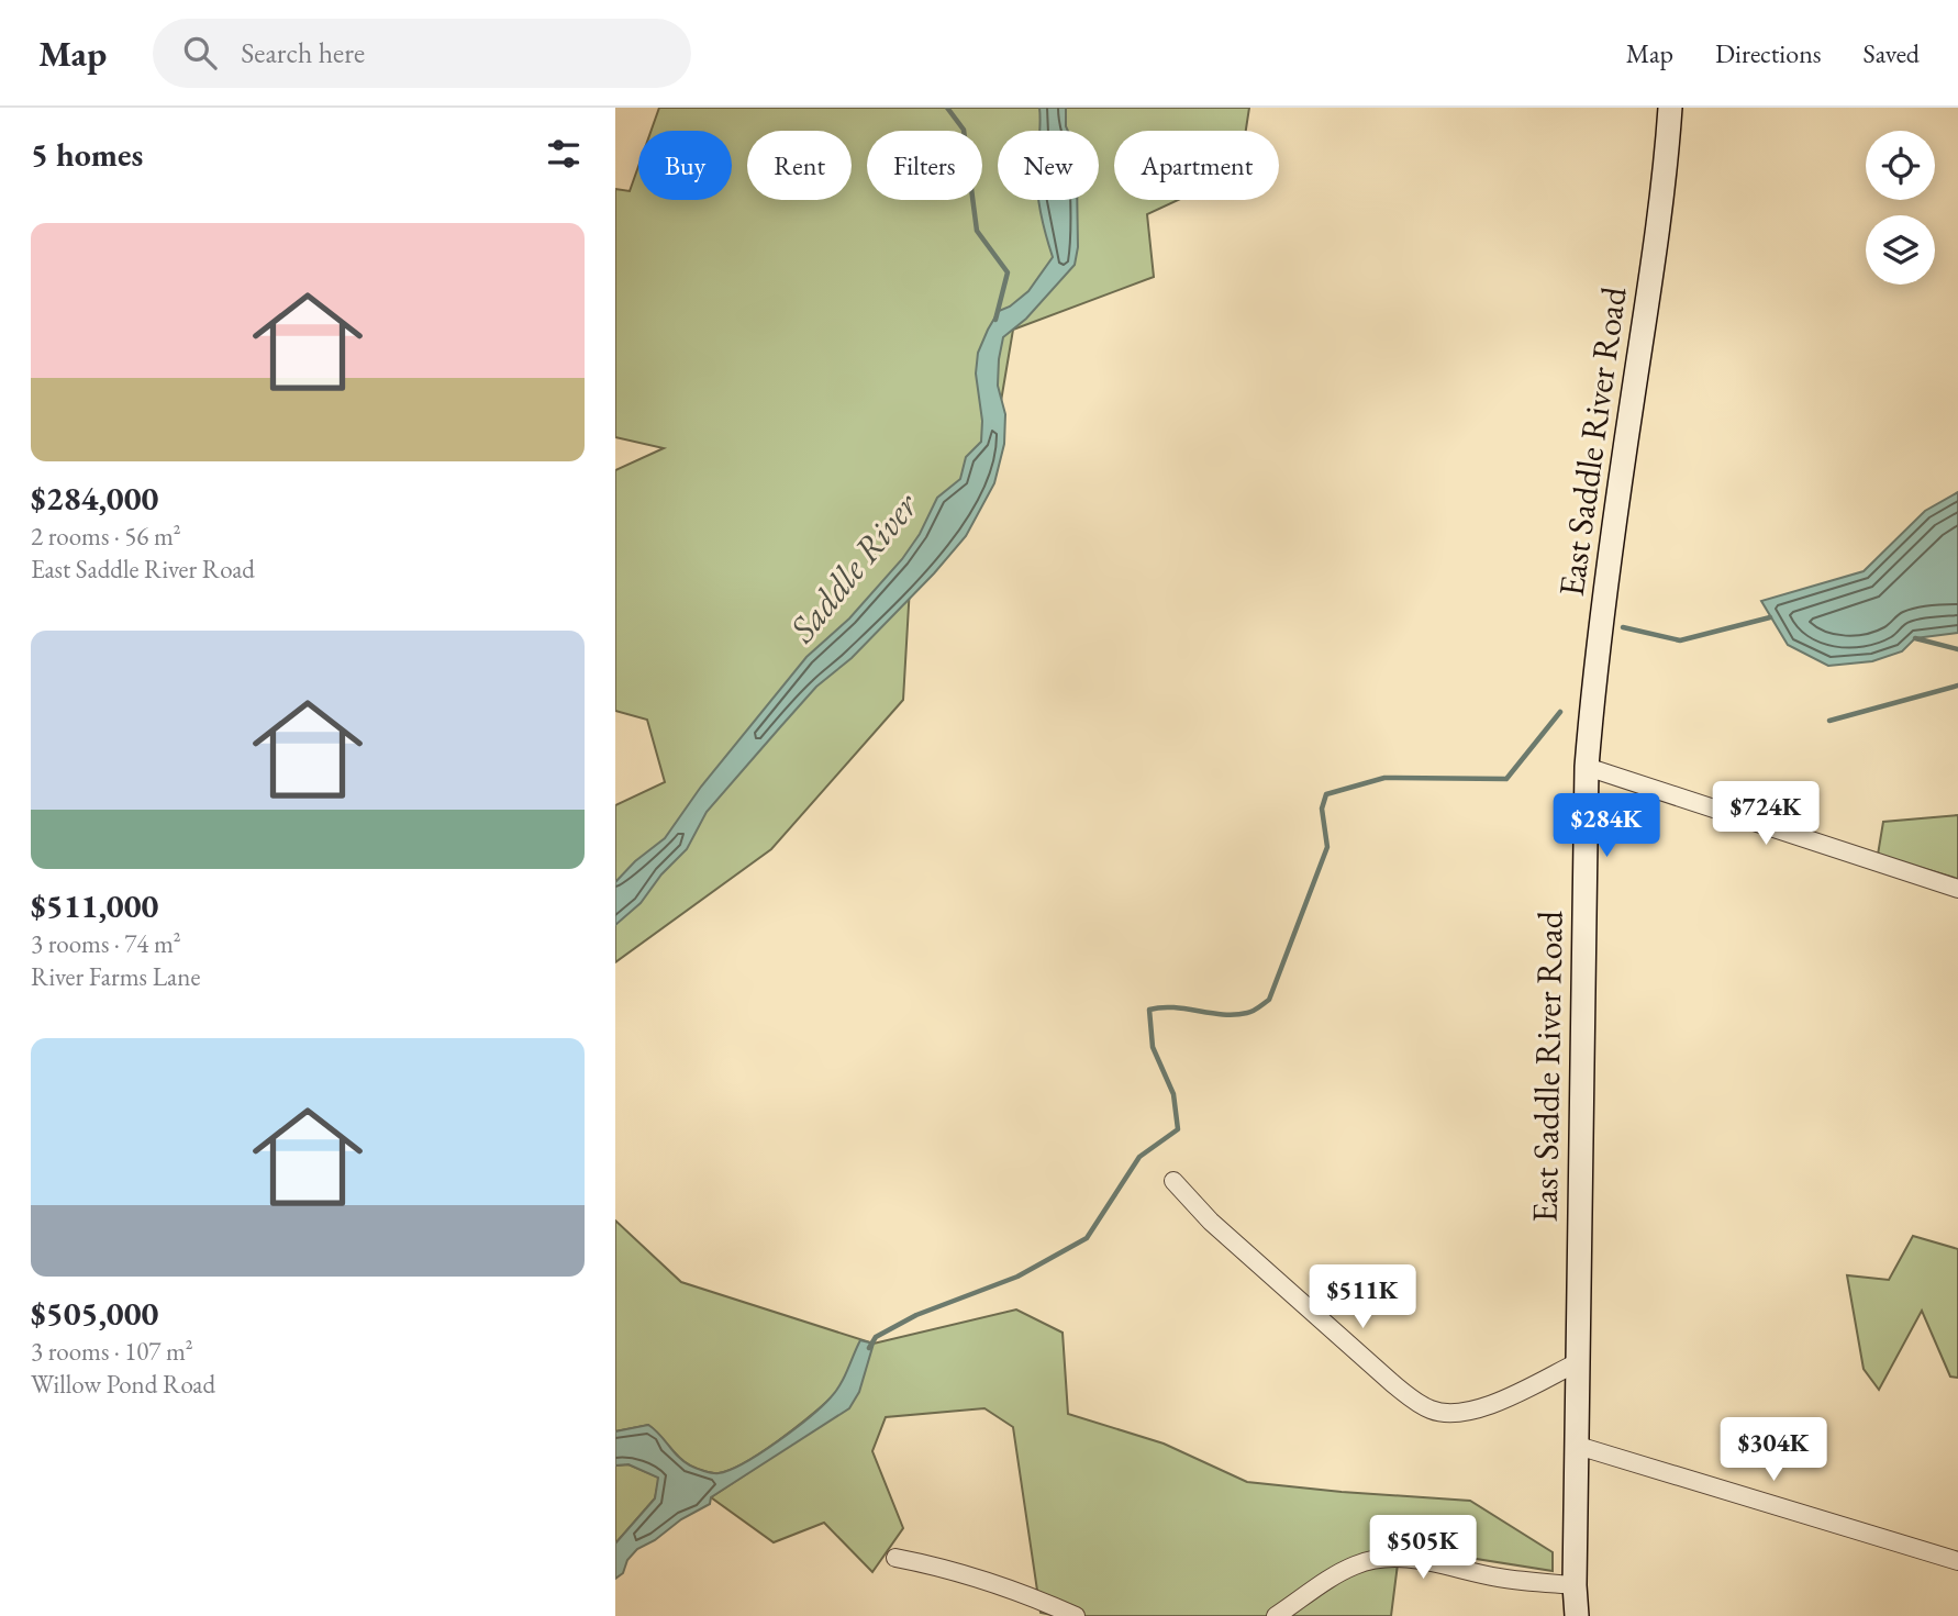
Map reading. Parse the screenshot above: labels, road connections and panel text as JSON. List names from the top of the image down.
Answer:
{
  "streets": {
    "street": ["East Saddle River Road"]
  },
  "water": ["Saddle River"],
  "page": {
    "header": "Map",
    "search": "Search here",
    "nav": ["Map", "Directions", "Saved"],
    "heading": "5 homes",
    "chip": [
      "Buy",
      "Rent",
      "Filters",
      "New",
      "Apartment"
    ],
    "list": [
      {
        "name": "$284,000",
        "note": "2 rooms · 56 m² · East Saddle River Road"
      },
      {
        "name": "$511,000",
        "note": "3 rooms · 74 m² · River Farms Lane"
      },
      {
        "name": "$505,000",
        "note": "3 rooms · 107 m² · Willow Pond Road"
      }
    ],
    "price": [
      "$724K",
      "$284K",
      "$511K",
      "$304K",
      "$505K"
    ]
  }
}
